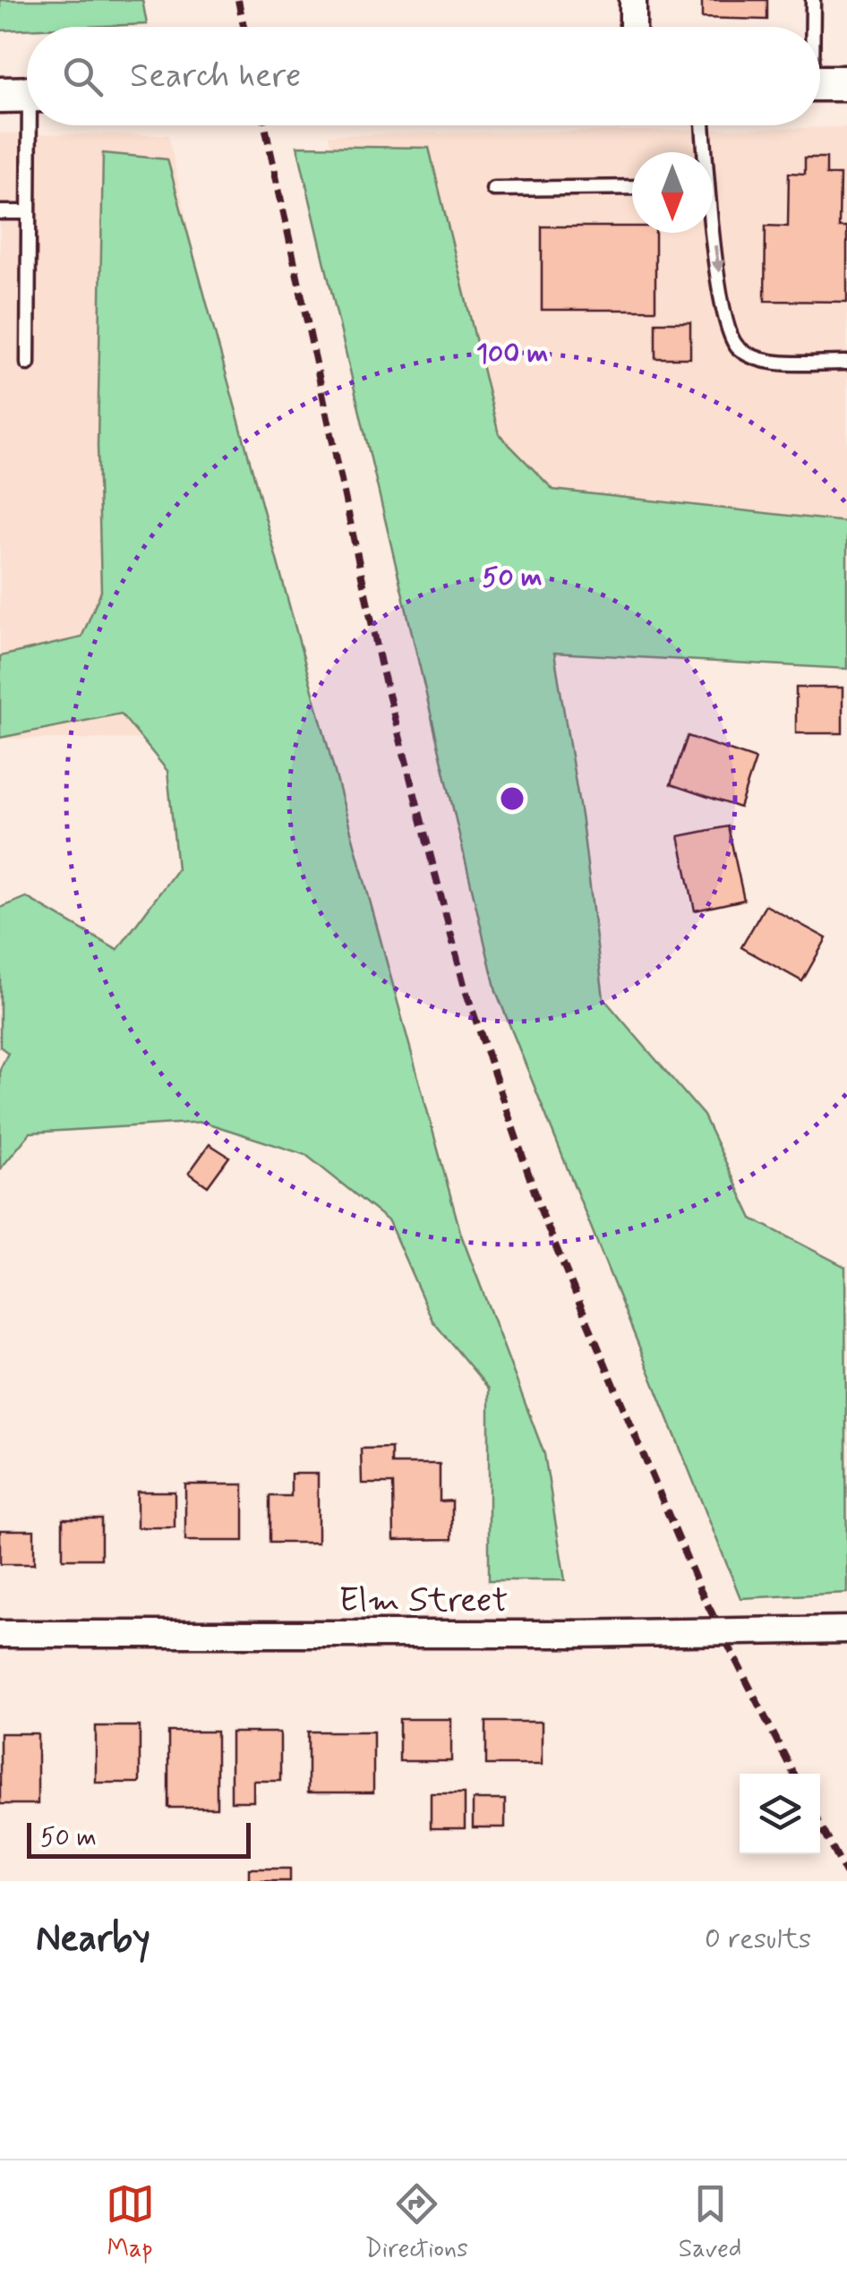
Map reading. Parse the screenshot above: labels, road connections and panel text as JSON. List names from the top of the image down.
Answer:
{
  "streets": {
    "street": ["Elm Street"]
  },
  "scale_bar": "50 m",
  "north": "bottom",
  "page": {
    "search": "Search here",
    "scale": "50 m",
    "heading": ["Nearby", "0 results"],
    "nav": ["Map", "Directions", "Saved"]
  },
  "rings": ["100 m", "50 m"]
}
